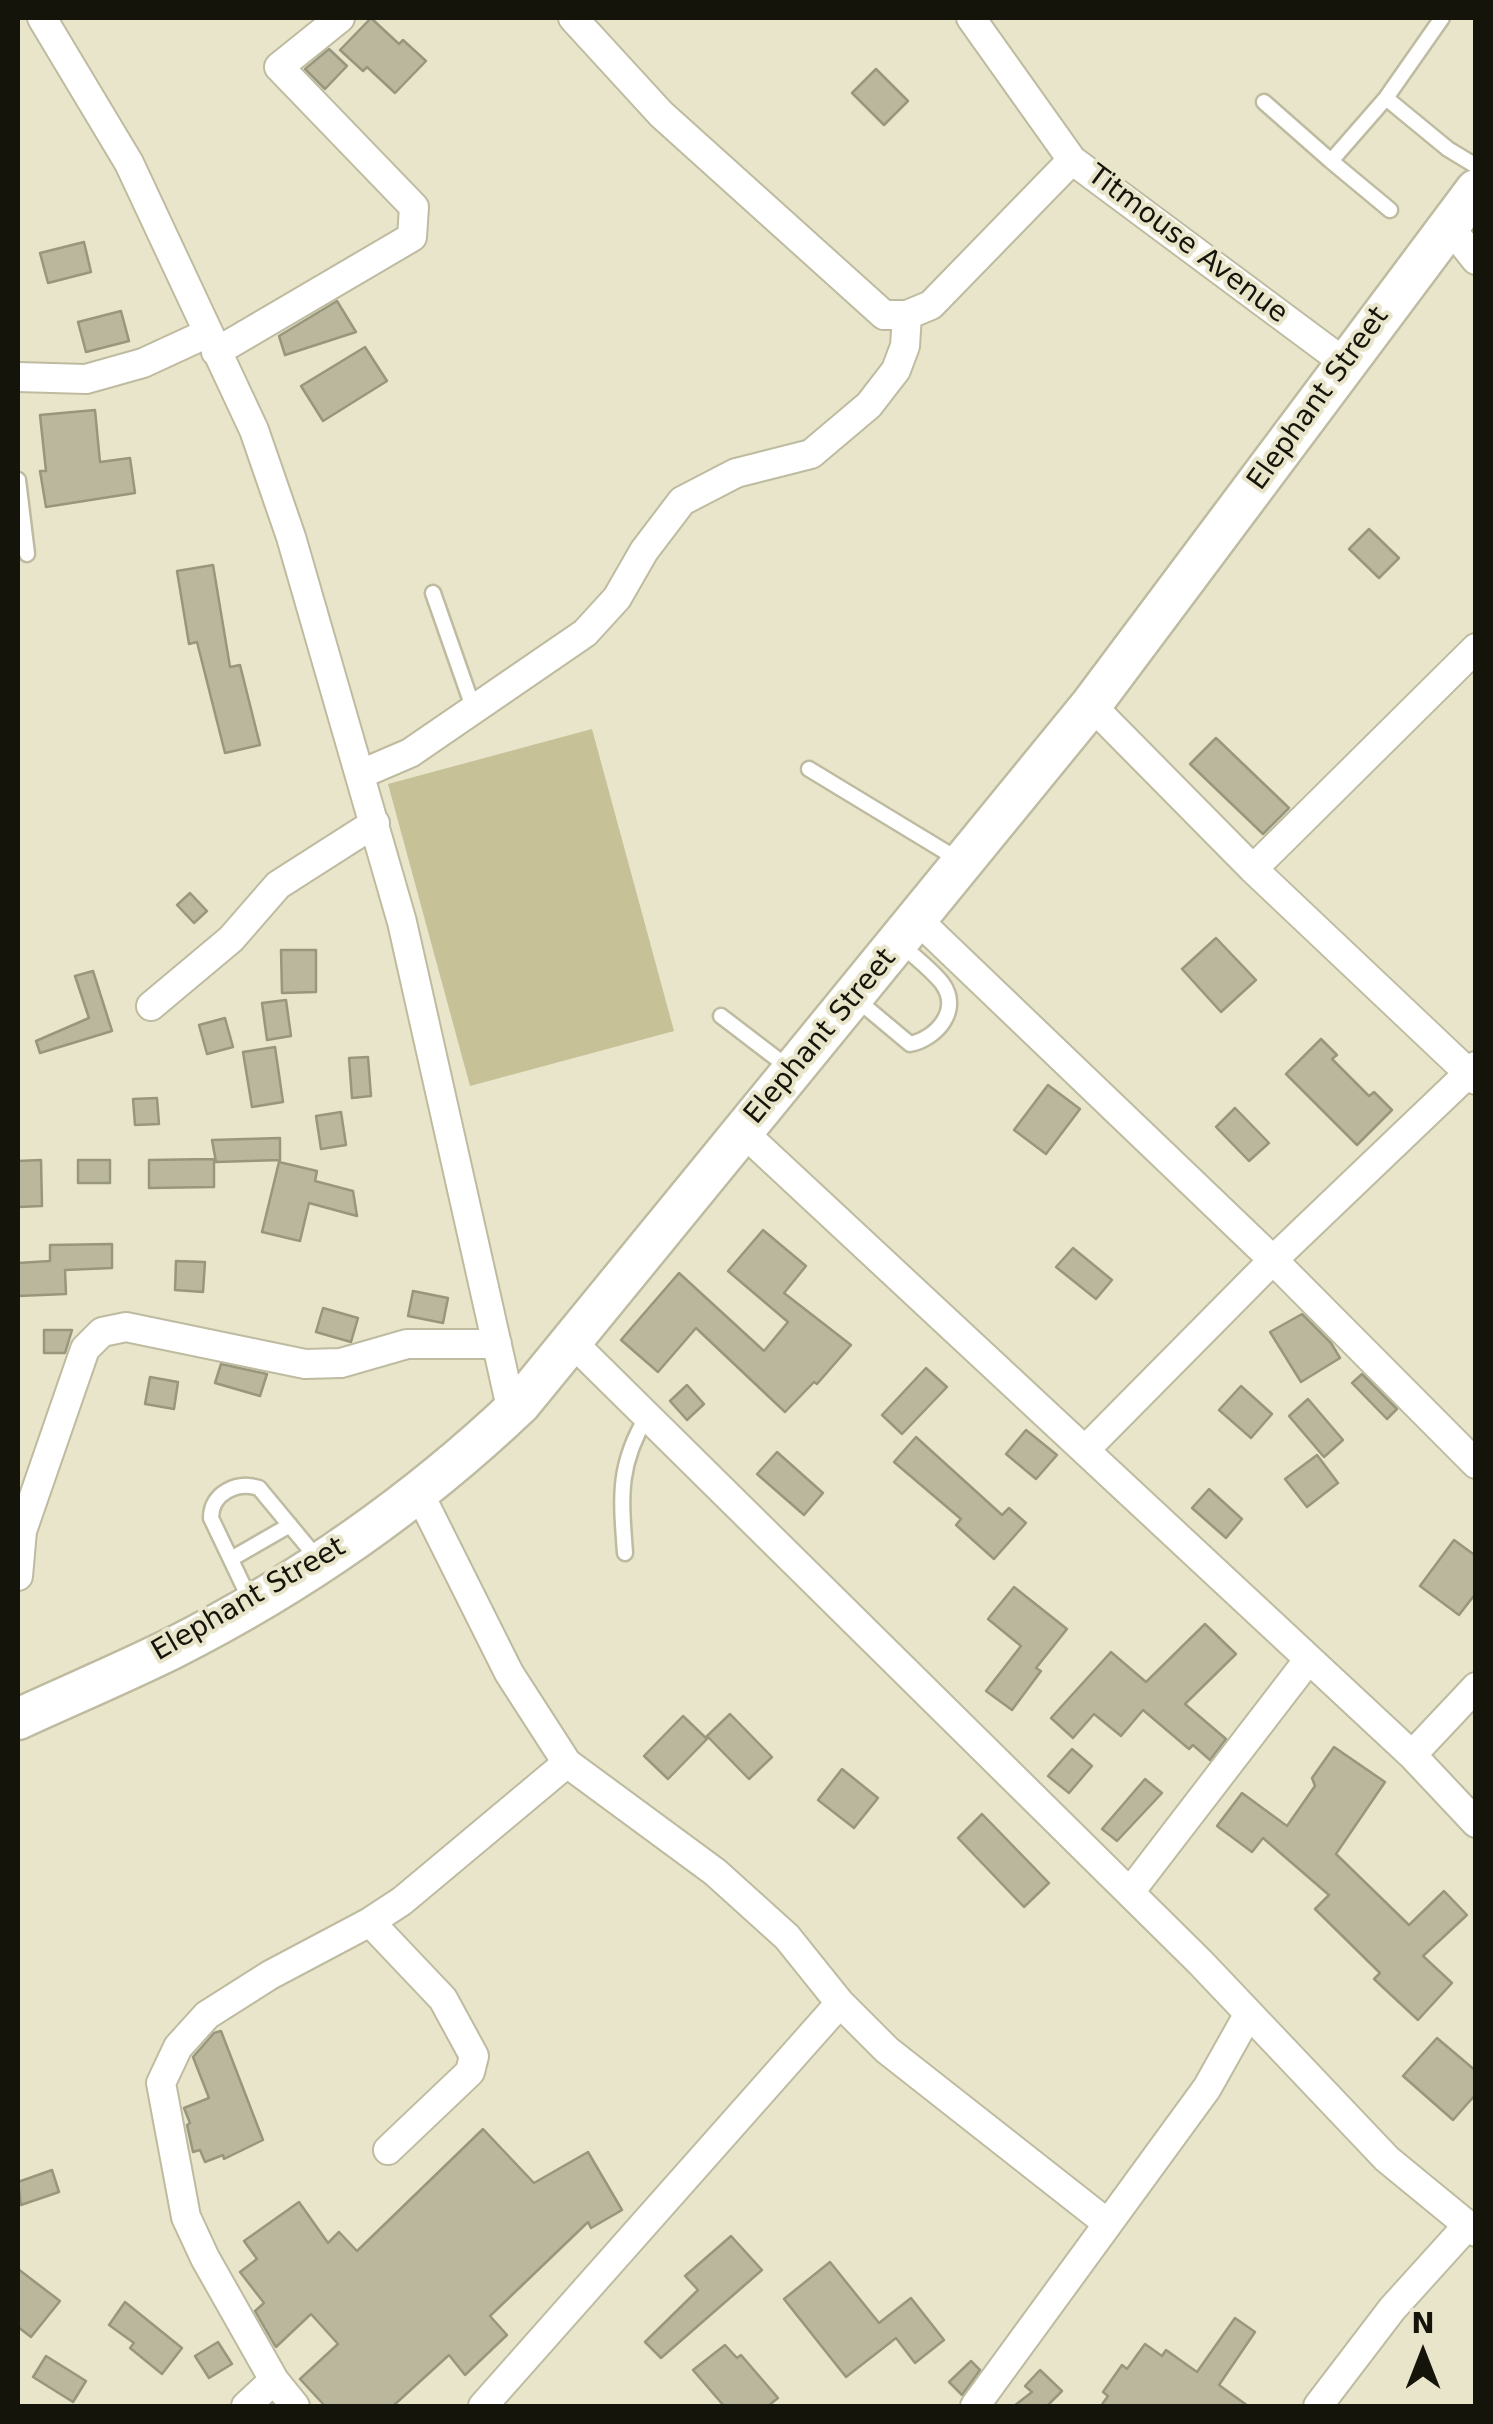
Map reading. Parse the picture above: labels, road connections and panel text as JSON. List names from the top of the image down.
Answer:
{
  "streets": {
    "main road": ["Elephant Street"],
    "street": ["Titmouse Avenue"]
  },
  "crossings": [
    ["Titmouse Avenue", "Elephant Street"]
  ],
  "north": "top"
}
